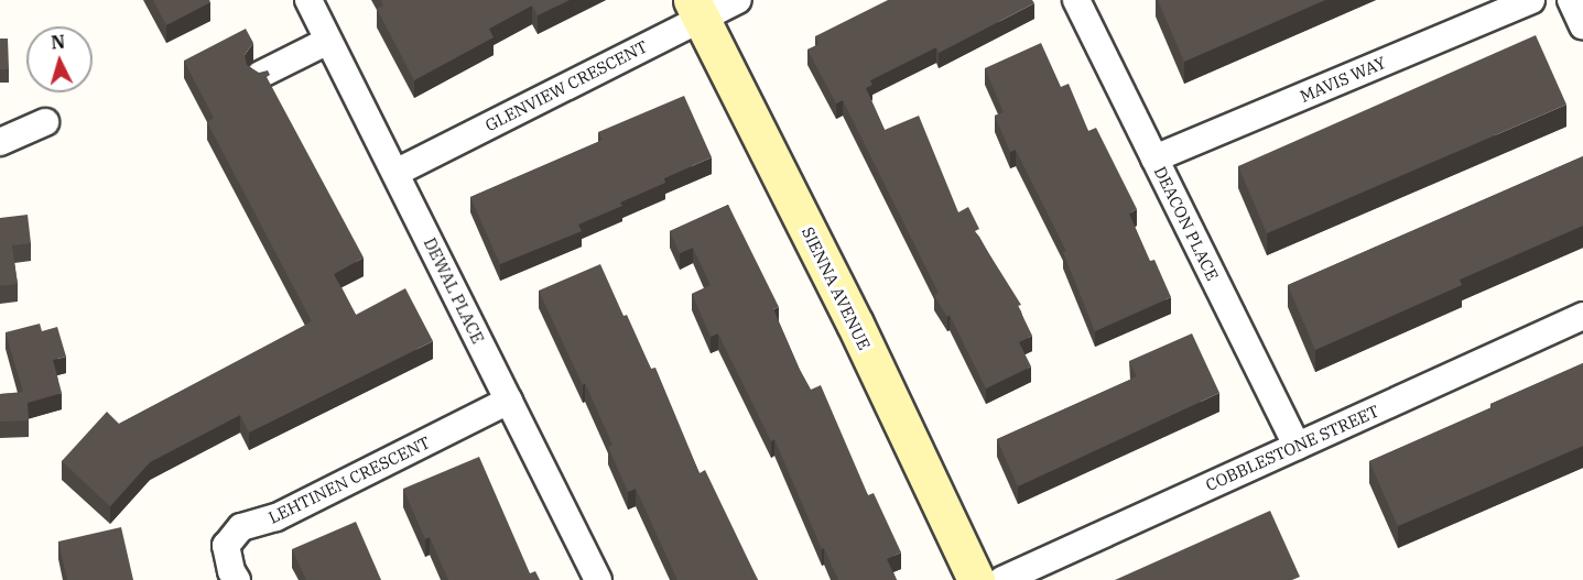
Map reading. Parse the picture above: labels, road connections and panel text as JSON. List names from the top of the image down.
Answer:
{
  "streets": {
    "street": [
      "MAVIS WAY",
      "GLENVIEW CRESCENT",
      "DEACON PLACE",
      "SIENNA AVENUE",
      "DEWAL PLACE",
      "COBBLESTONE STREET",
      "LEHTINEN CRESCENT"
    ]
  },
  "crossings": [
    ["MAVIS WAY", "DEACON PLACE"],
    ["GLENVIEW CRESCENT", "SIENNA AVENUE"],
    ["GLENVIEW CRESCENT", "DEWAL PLACE"],
    ["DEACON PLACE", "COBBLESTONE STREET"],
    ["DEWAL PLACE", "LEHTINEN CRESCENT"]
  ],
  "north": "top"
}
